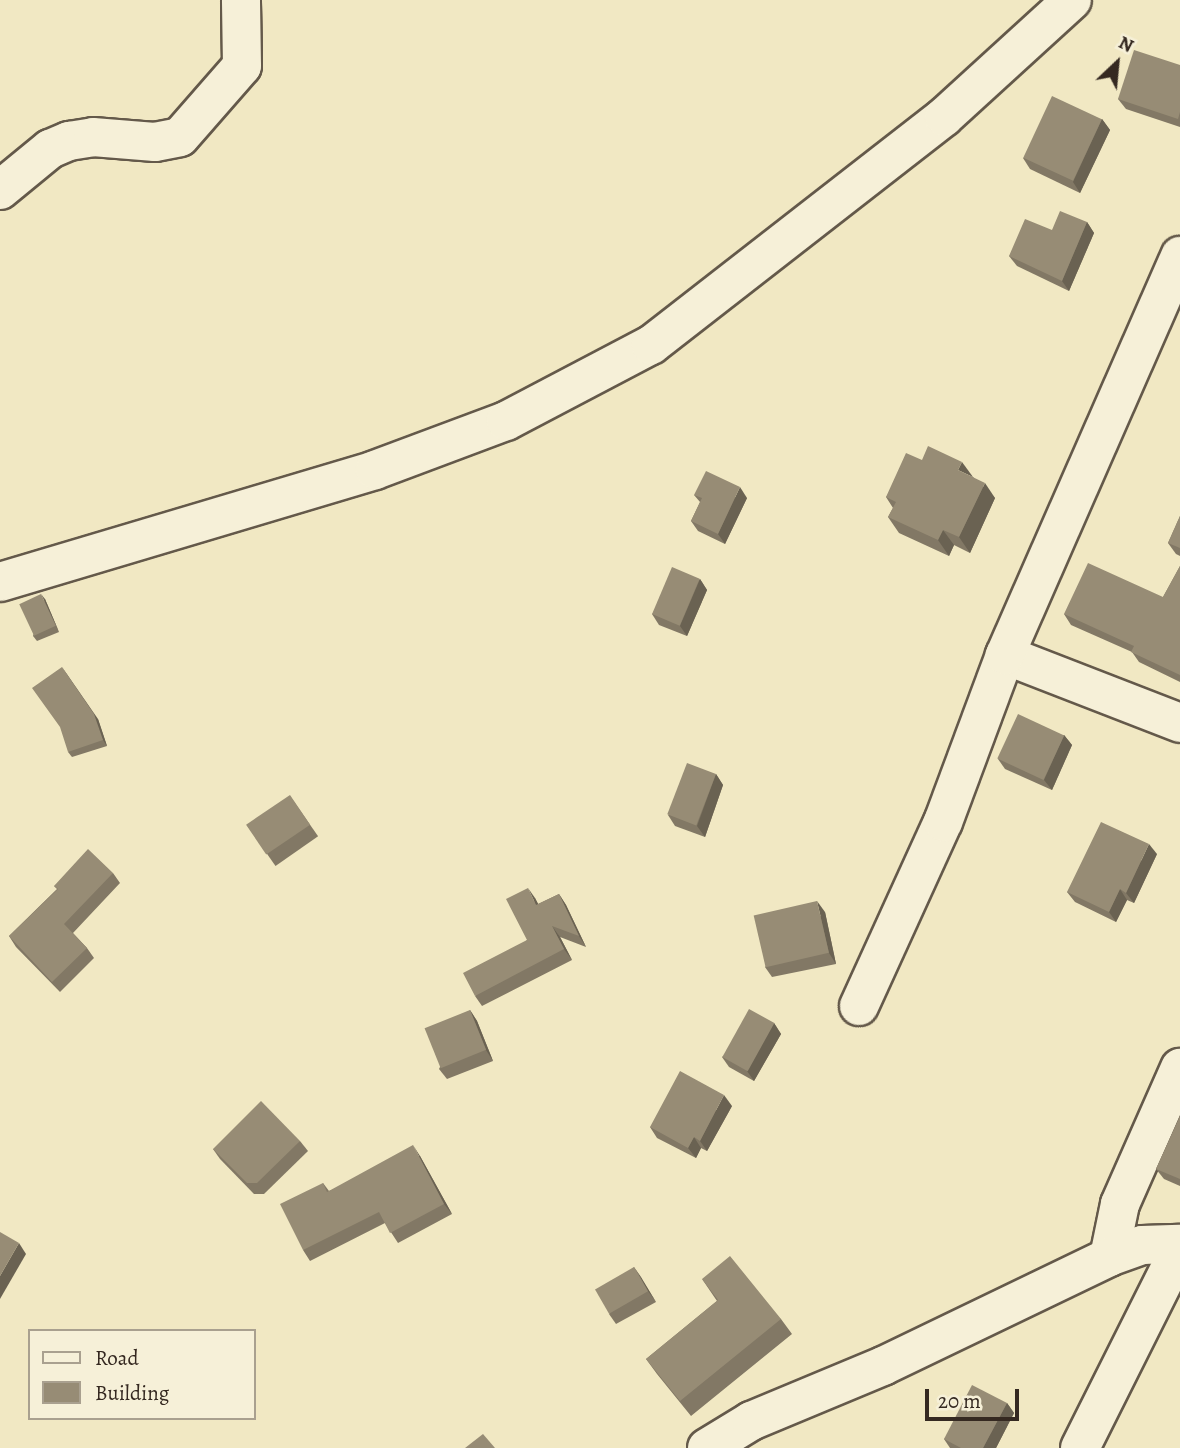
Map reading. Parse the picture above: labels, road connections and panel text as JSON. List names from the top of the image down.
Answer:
{
  "legend": ["Road", "Building"],
  "scale_bar": "20 m",
  "north": "top right"
}
